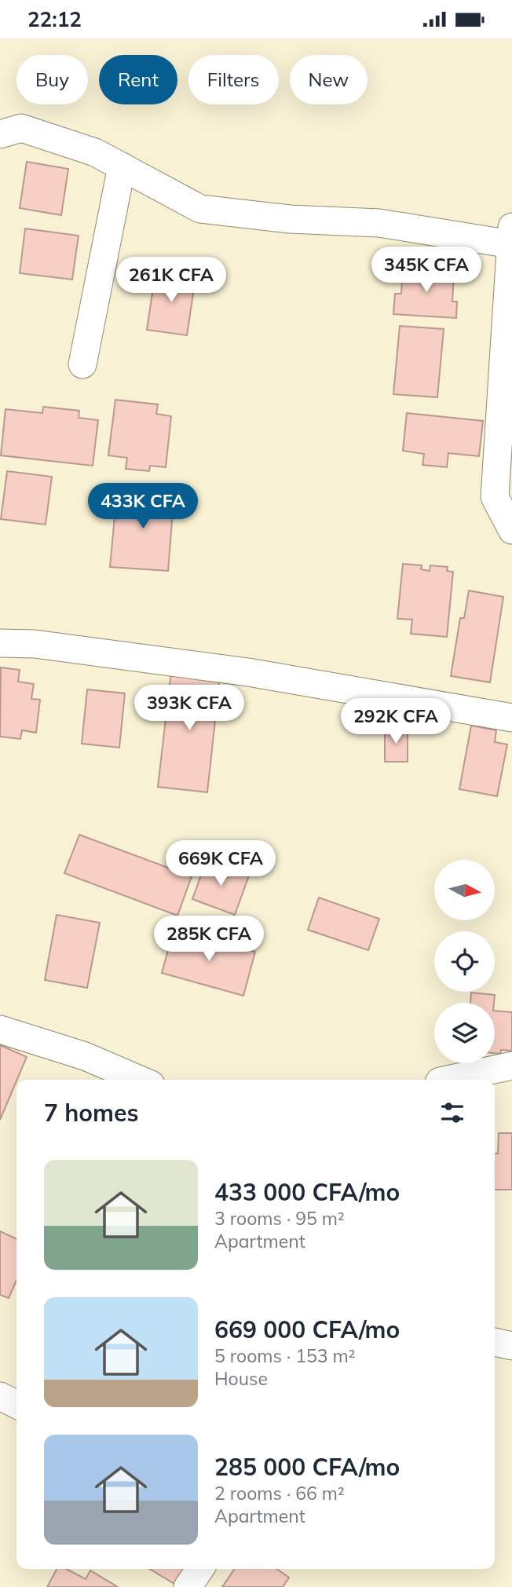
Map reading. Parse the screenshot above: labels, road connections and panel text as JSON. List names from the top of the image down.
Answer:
{
  "north": "right",
  "page": {
    "status": "22:12",
    "chip": [
      "Buy",
      "Rent",
      "Filters",
      "New"
    ],
    "price": [
      "345K CFA",
      "261K CFA",
      "433K CFA",
      "393K CFA",
      "292K CFA",
      "669K CFA",
      "285K CFA"
    ],
    "heading": "7 homes",
    "list": [
      {
        "name": "433 000 CFA/mo",
        "note": "3 rooms · 95 m² · Apartment"
      },
      {
        "name": "669 000 CFA/mo",
        "note": "5 rooms · 153 m² · House"
      },
      {
        "name": "285 000 CFA/mo",
        "note": "2 rooms · 66 m² · Apartment"
      }
    ]
  }
}
